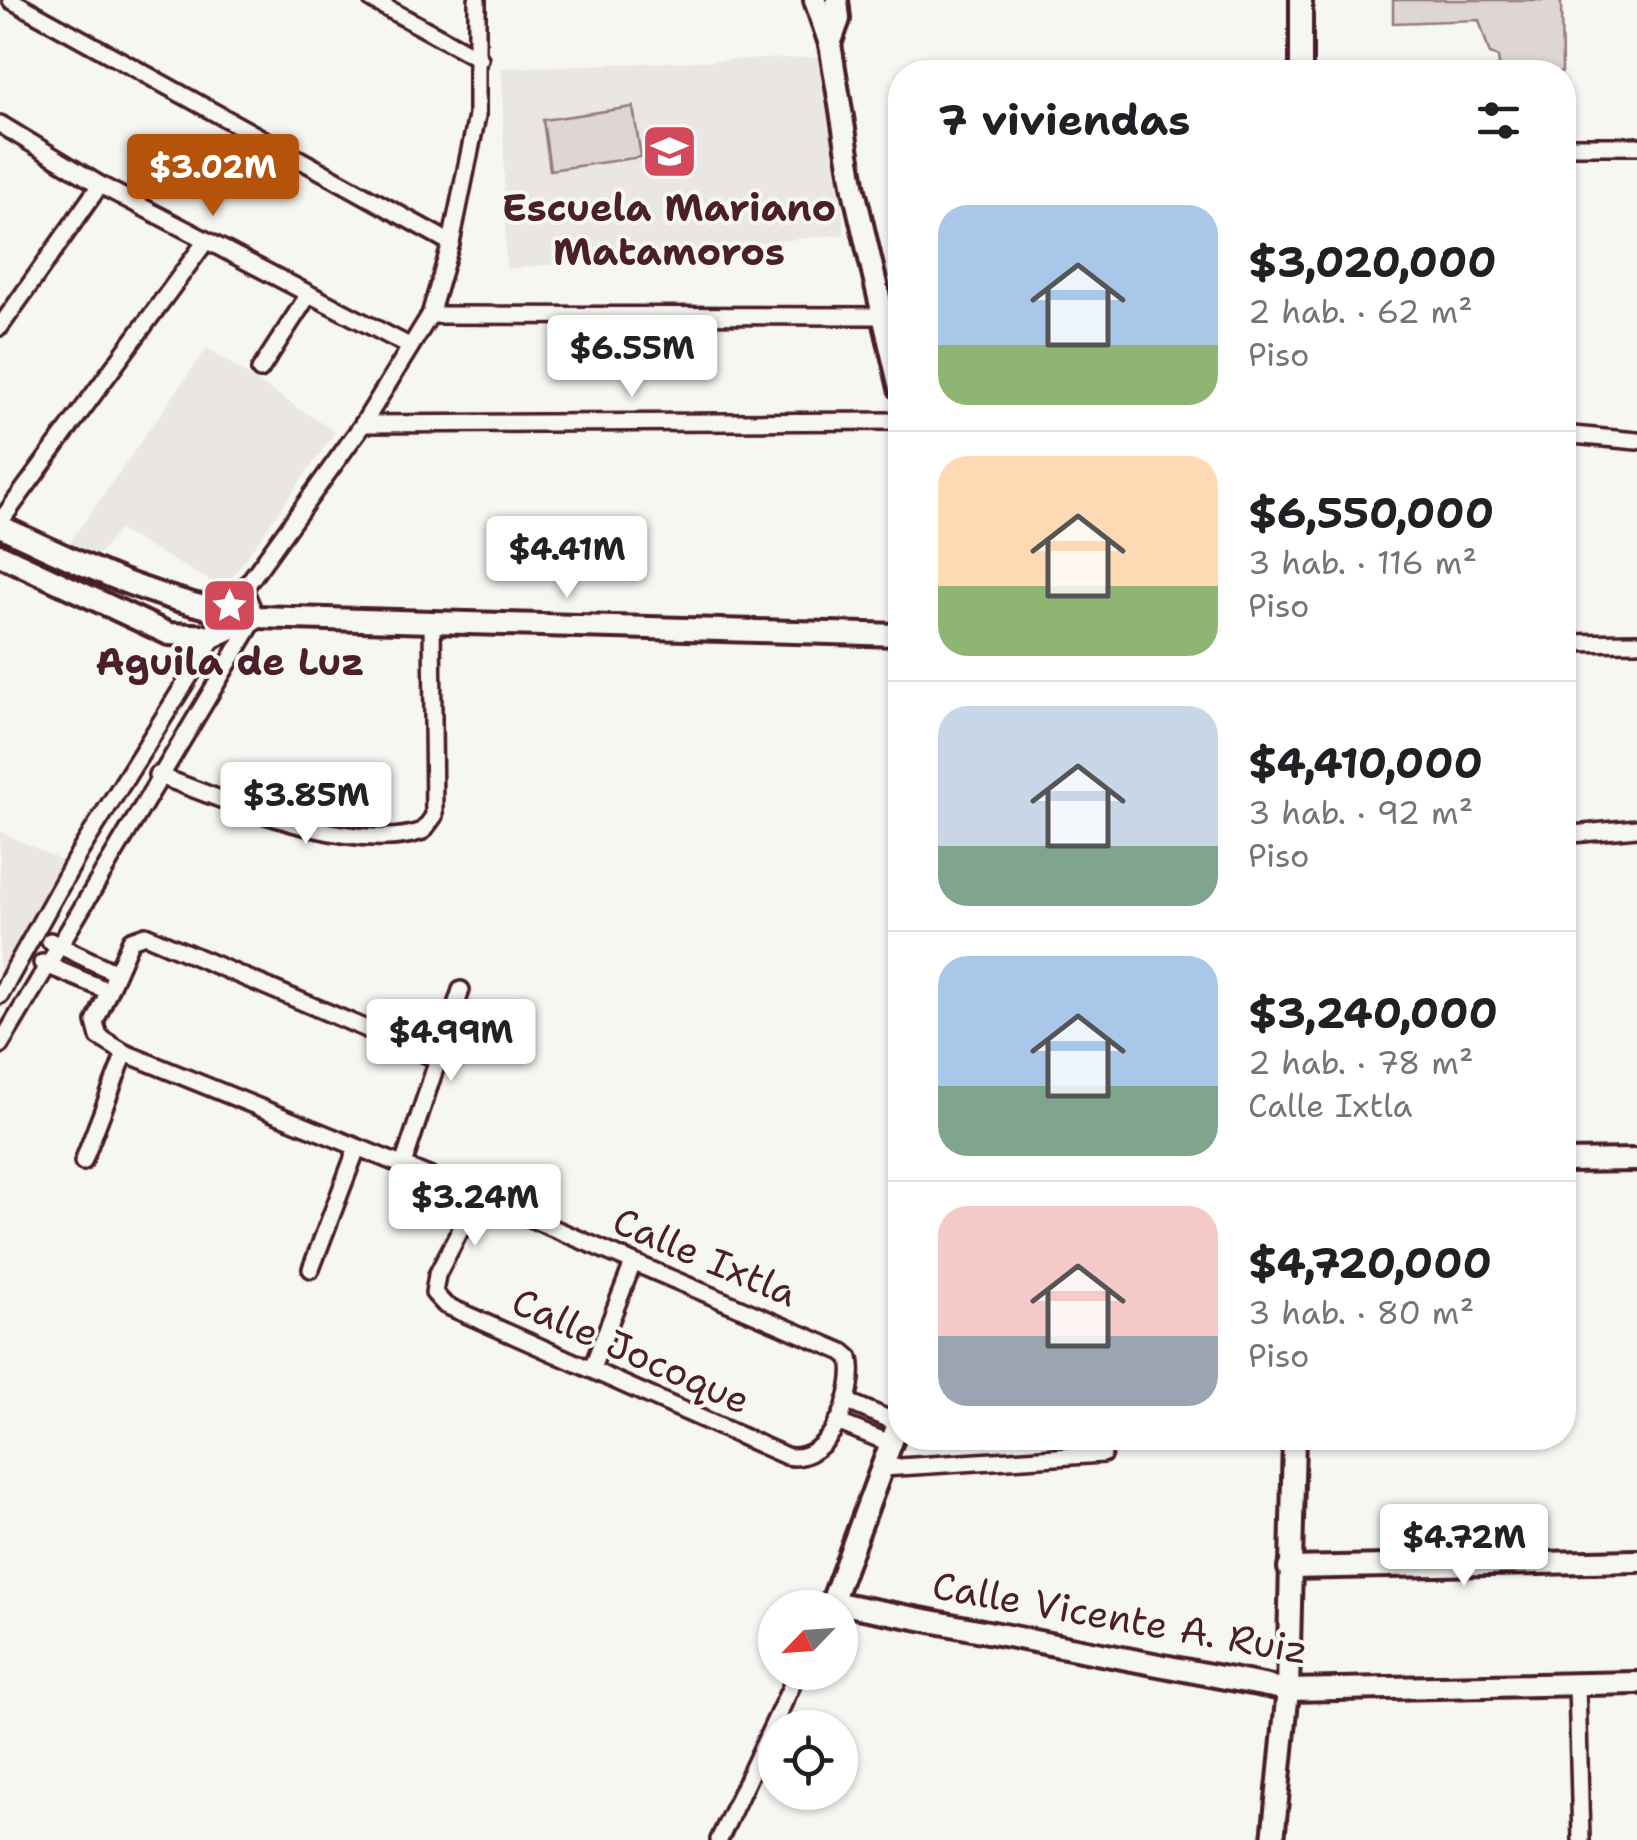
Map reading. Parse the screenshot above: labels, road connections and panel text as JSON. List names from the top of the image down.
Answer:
{
  "streets": {
    "street": ["Calle Ixtla", "Calle Jocoque", "Calle Vicente A. Ruiz"]
  },
  "crossings": [
    ["Calle Ixtla", "Calle Jocoque"]
  ],
  "places": {
    "school or university": ["Escuela Mariano Matamoros"],
    "place": ["Aguila de Luz"]
  },
  "north": "bottom left",
  "page": {
    "heading": "7 viviendas",
    "price": [
      "$3.02M",
      "$6.55M",
      "$4.41M",
      "$3.85M",
      "$4.99M",
      "$3.24M",
      "$4.72M"
    ],
    "list": [
      {
        "name": "$3,020,000",
        "note": "2 hab. · 62 m² · Piso"
      },
      {
        "name": "$6,550,000",
        "note": "3 hab. · 116 m² · Piso"
      },
      {
        "name": "$4,410,000",
        "note": "3 hab. · 92 m² · Piso"
      },
      {
        "name": "$3,240,000",
        "note": "2 hab. · 78 m² · Calle Ixtla"
      },
      {
        "name": "$4,720,000",
        "note": "3 hab. · 80 m² · Piso"
      }
    ]
  }
}
